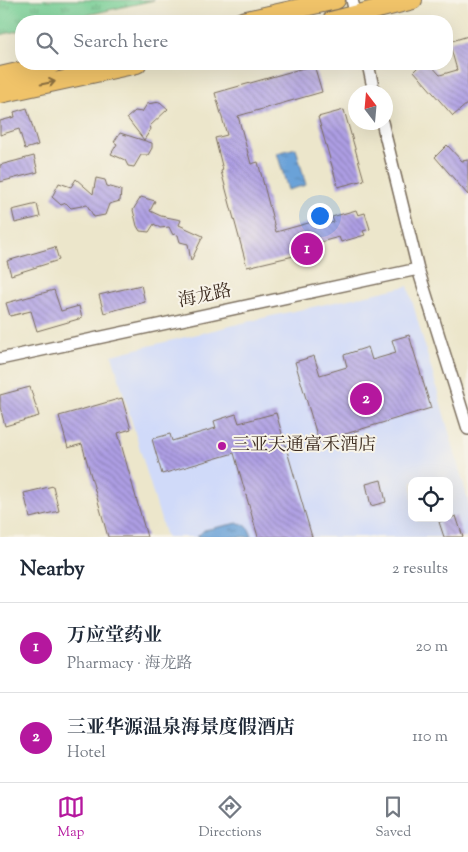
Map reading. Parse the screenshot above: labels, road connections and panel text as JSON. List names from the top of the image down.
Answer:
{
  "streets": {
    "street": ["海龙路"]
  },
  "places": ["三亚天通富禾酒店"],
  "north": "top",
  "page": {
    "search": "Search here",
    "pins": ["1", "2"],
    "heading": ["Nearby", "2 results"],
    "list": [
      {
        "mark": "1",
        "name": "万应堂药业",
        "note": "Pharmacy · 海龙路",
        "value": "20 m"
      },
      {
        "mark": "2",
        "name": "三亚华源温泉海景度假酒店",
        "note": "Hotel",
        "value": "110 m"
      }
    ],
    "nav": ["Map", "Directions", "Saved"]
  }
}
